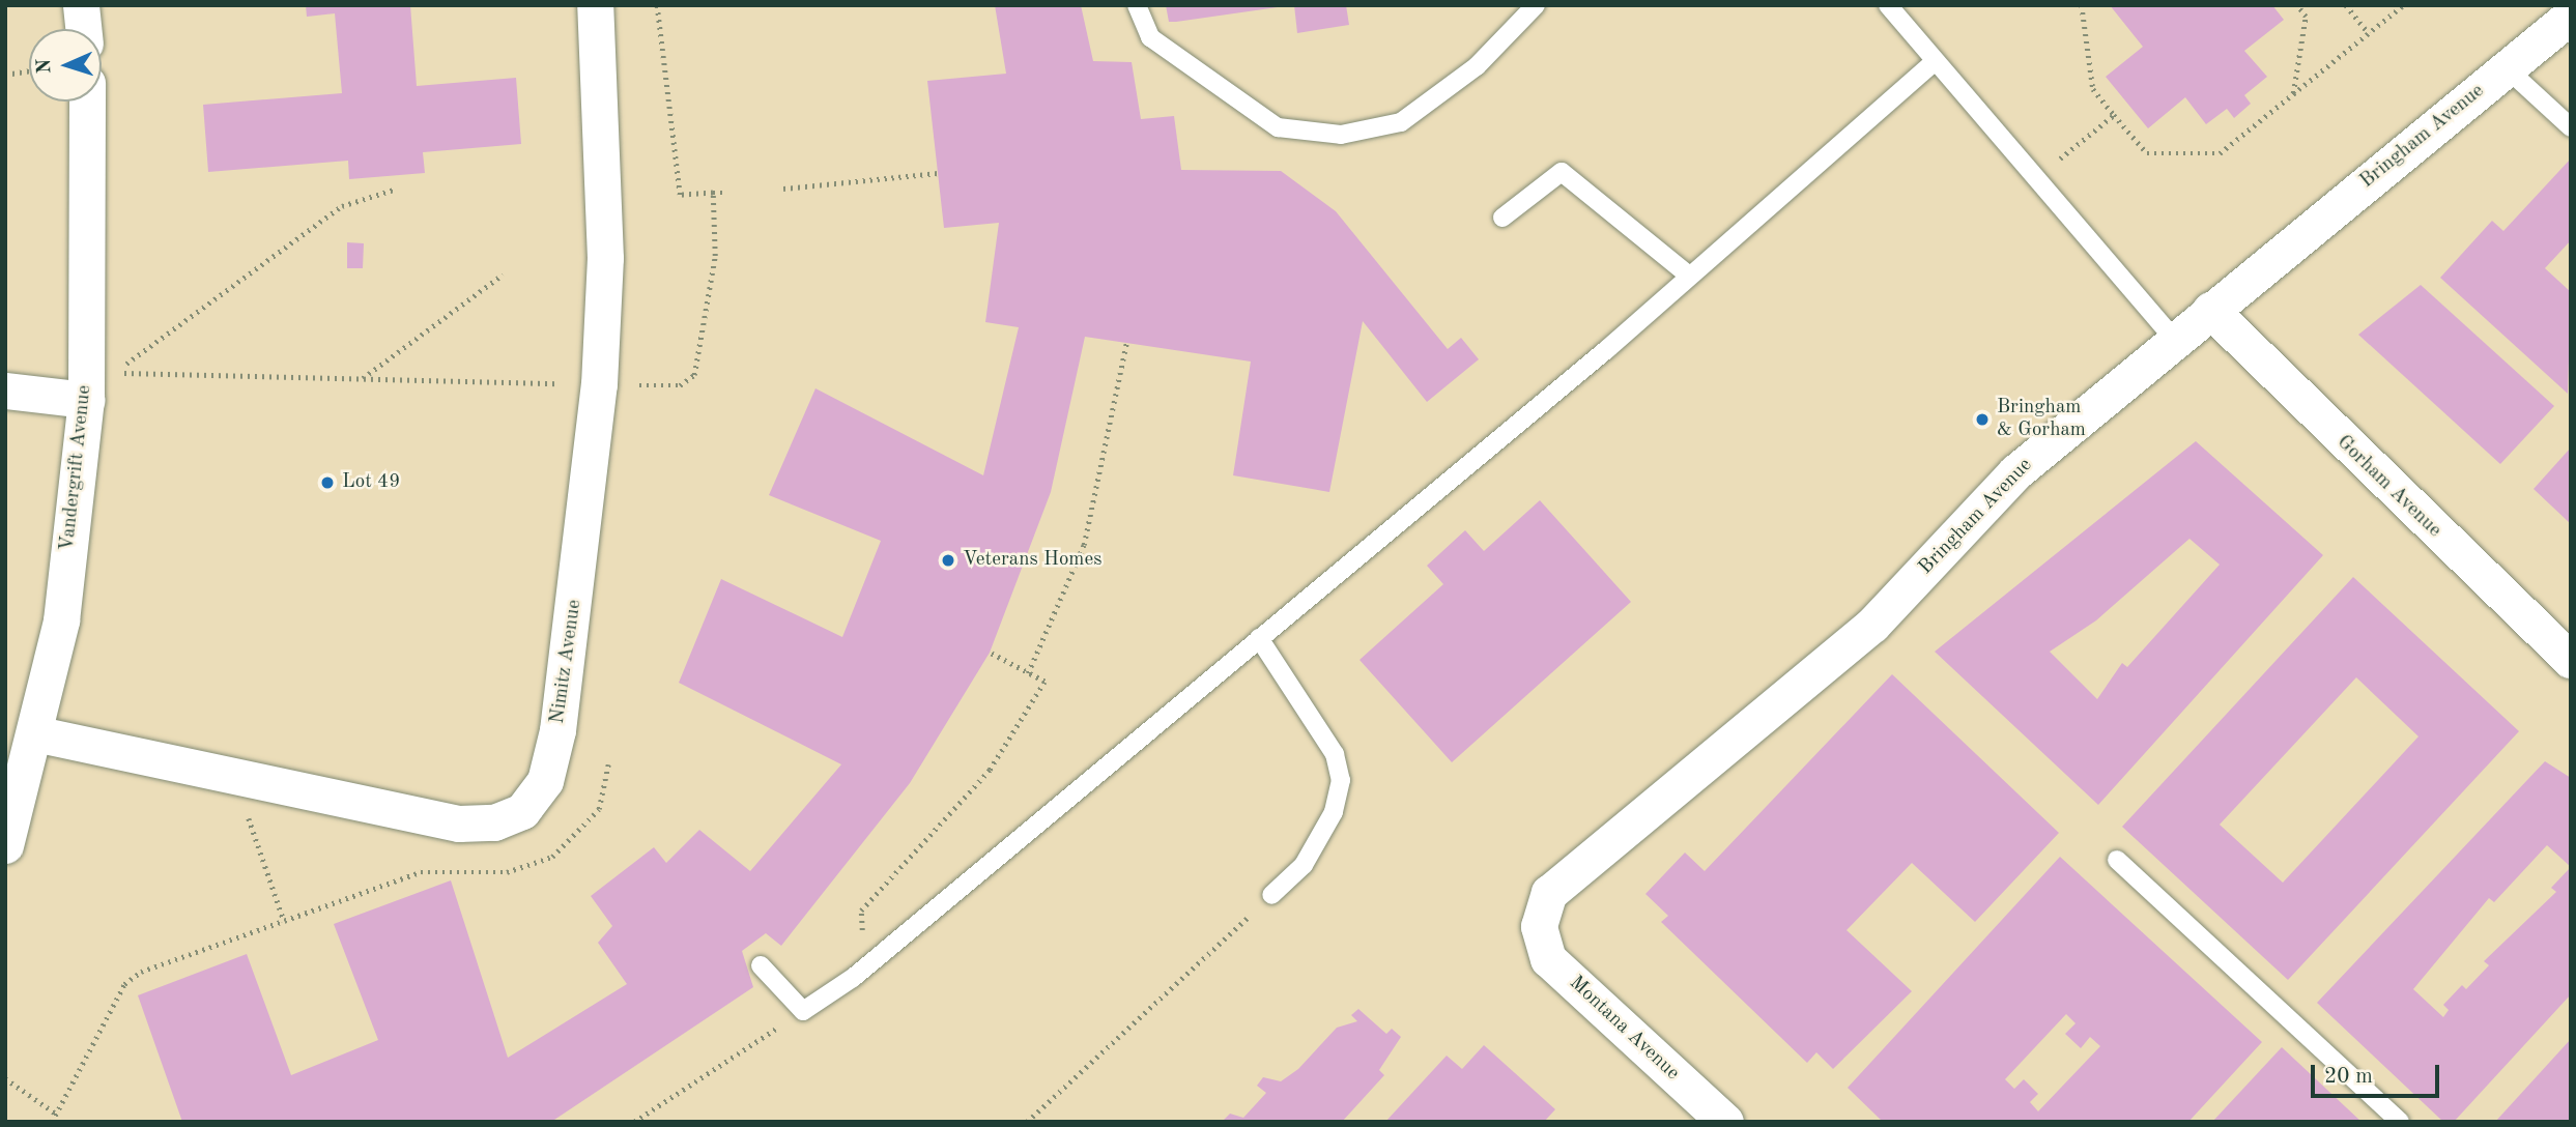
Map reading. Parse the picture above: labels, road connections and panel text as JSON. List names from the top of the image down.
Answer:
{
  "streets": {
    "street": [
      "Bringham Avenue",
      "Vandergrift Avenue",
      "Gorham Avenue",
      "Nimitz Avenue",
      "Montana Avenue"
    ]
  },
  "crossings": [
    ["Bringham Avenue", "Gorham Avenue"],
    ["Bringham Avenue", "Montana Avenue"],
    ["Vandergrift Avenue", "Nimitz Avenue"]
  ],
  "places": ["Bringham & Gorham", "Lot 49", "Veterans Homes"],
  "scale_bar": "20 m",
  "north": "left"
}
